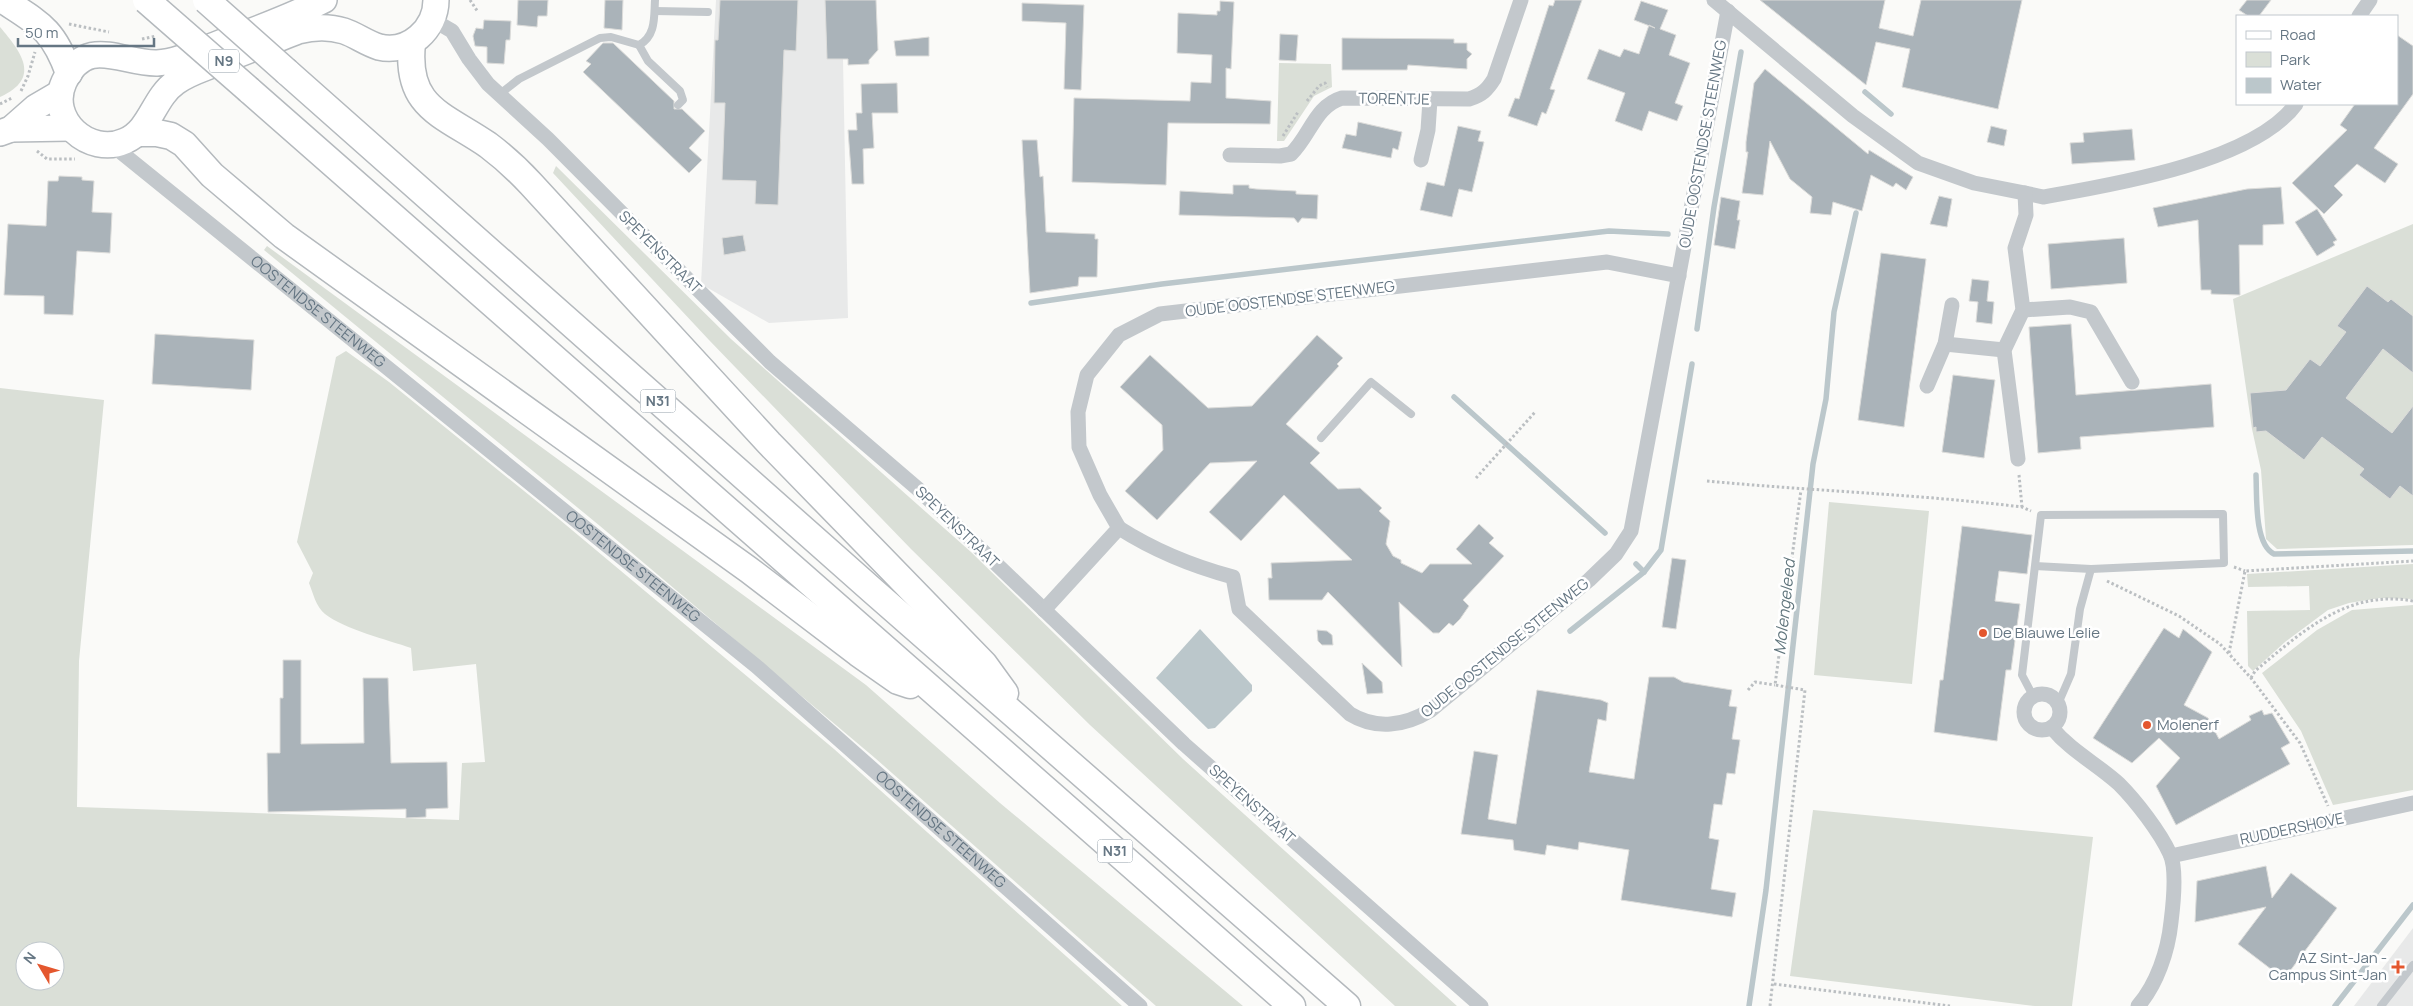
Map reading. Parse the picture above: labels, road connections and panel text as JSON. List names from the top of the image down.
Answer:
{
  "streets": {
    "highway": ["N31"],
    "main road": ["N9", "OOSTENDSE STEENWEG"],
    "street": [
      "TORENTJE",
      "OUDE OOSTENDSE STEENWEG",
      "SPEYENSTRAAT",
      "RUDDERSHOVE"
    ]
  },
  "crossings": [
    ["N9", "OOSTENDSE STEENWEG"]
  ],
  "water": ["Molengeleed"],
  "places": {
    "other": ["De Blauwe Lelie", "Molenerf"],
    "health": ["AZ Sint-Jan - Campus Sint-Jan"]
  },
  "legend": ["Road", "Park", "Water"],
  "scale_bar": "50 m",
  "north": "top left"
}
